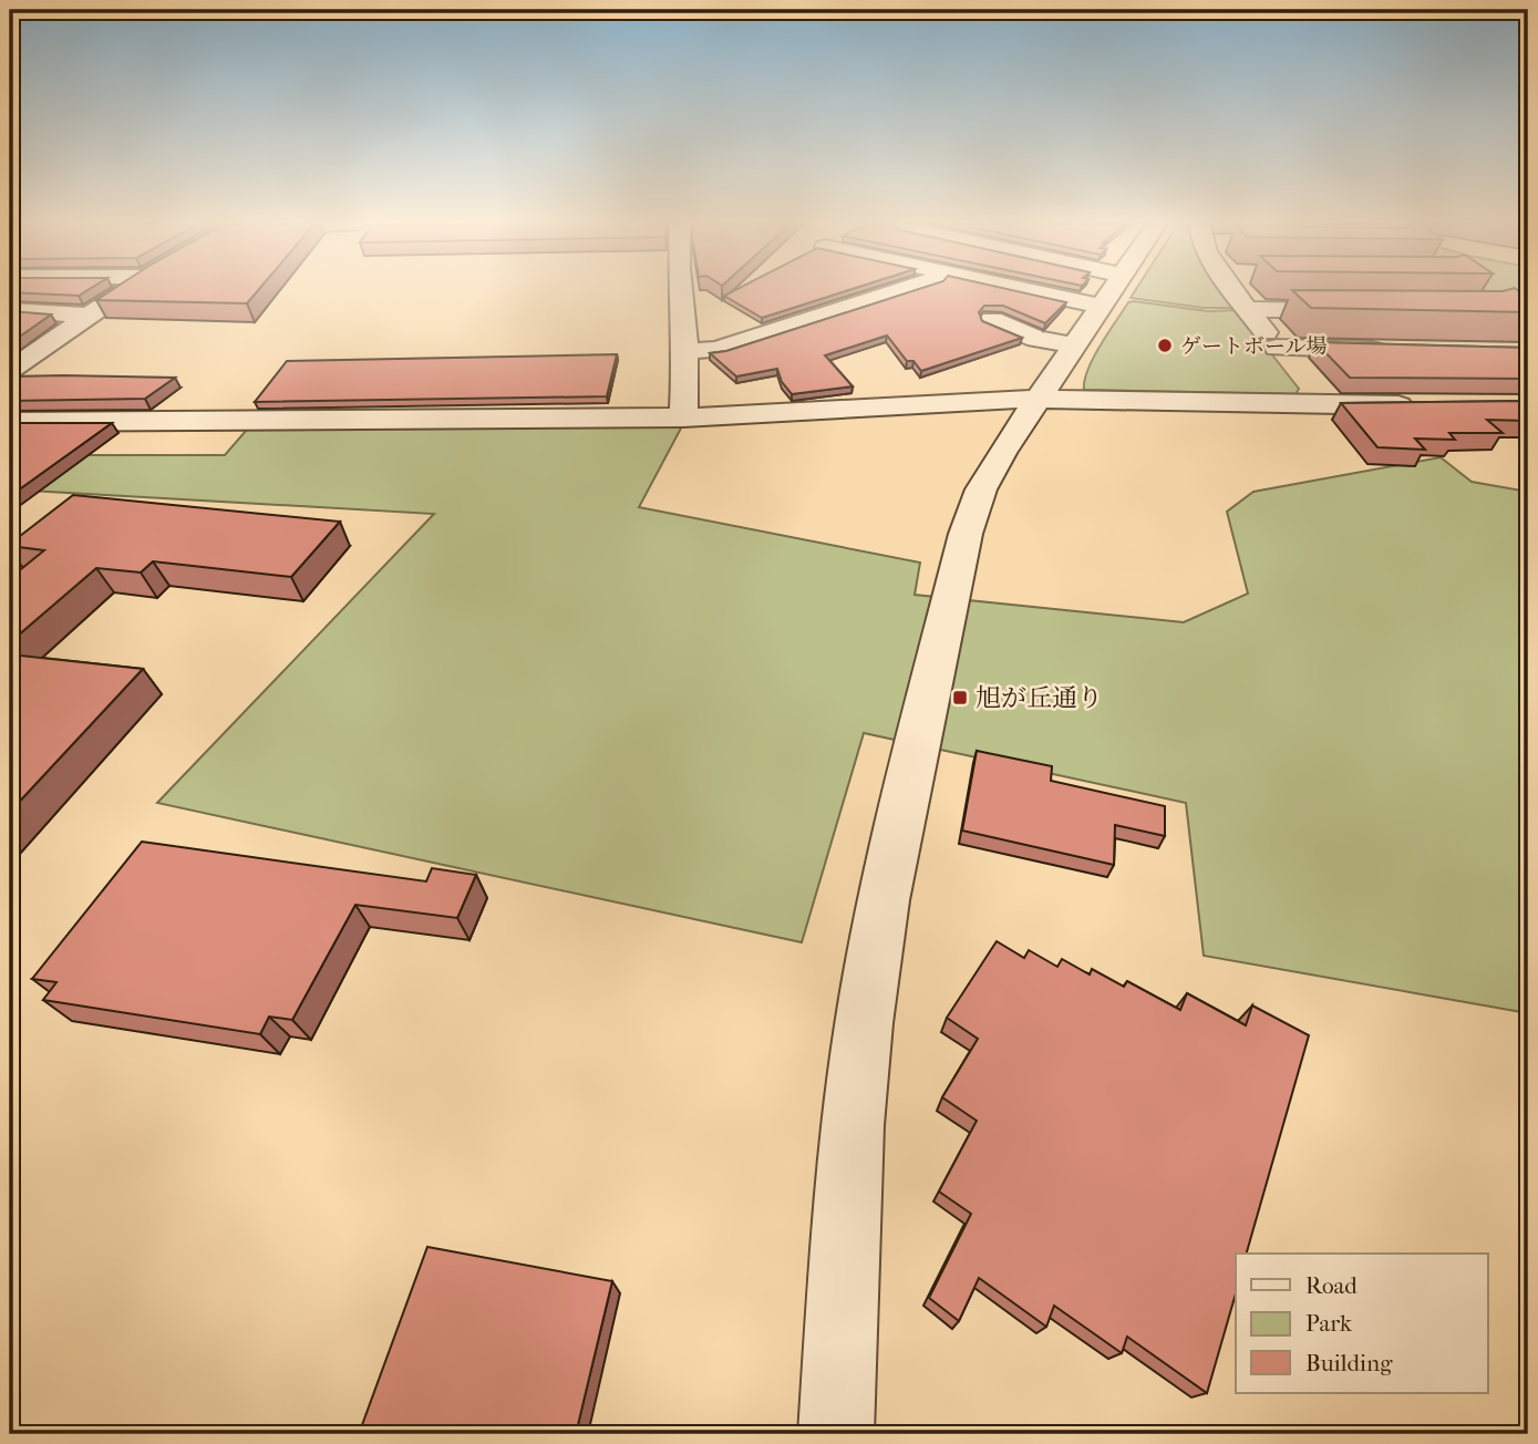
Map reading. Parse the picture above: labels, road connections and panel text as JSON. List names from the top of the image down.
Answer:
{
  "places": {
    "other": ["ゲートボール場"],
    "transit": ["旭が丘通り"]
  },
  "legend": ["Road", "Park", "Building"]
}
